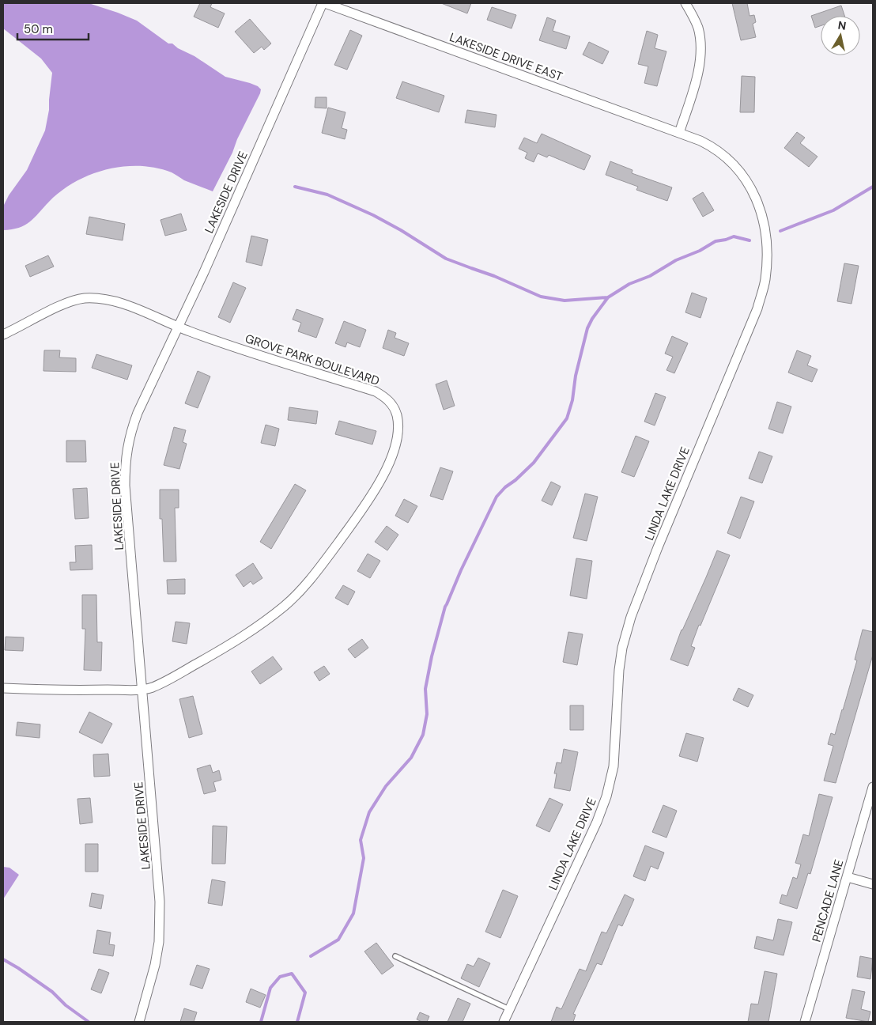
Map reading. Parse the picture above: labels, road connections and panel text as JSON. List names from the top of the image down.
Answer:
{
  "streets": {
    "street": [
      "LAKESIDE DRIVE EAST",
      "LAKESIDE DRIVE",
      "GROVE PARK BOULEVARD",
      "LINDA LAKE DRIVE",
      "PENCADE LANE"
    ]
  },
  "crossings": [
    ["LAKESIDE DRIVE EAST", "LAKESIDE DRIVE"],
    ["LAKESIDE DRIVE EAST", "LINDA LAKE DRIVE"],
    ["LAKESIDE DRIVE", "GROVE PARK BOULEVARD"]
  ],
  "scale_bar": "50 m",
  "north": "top"
}
